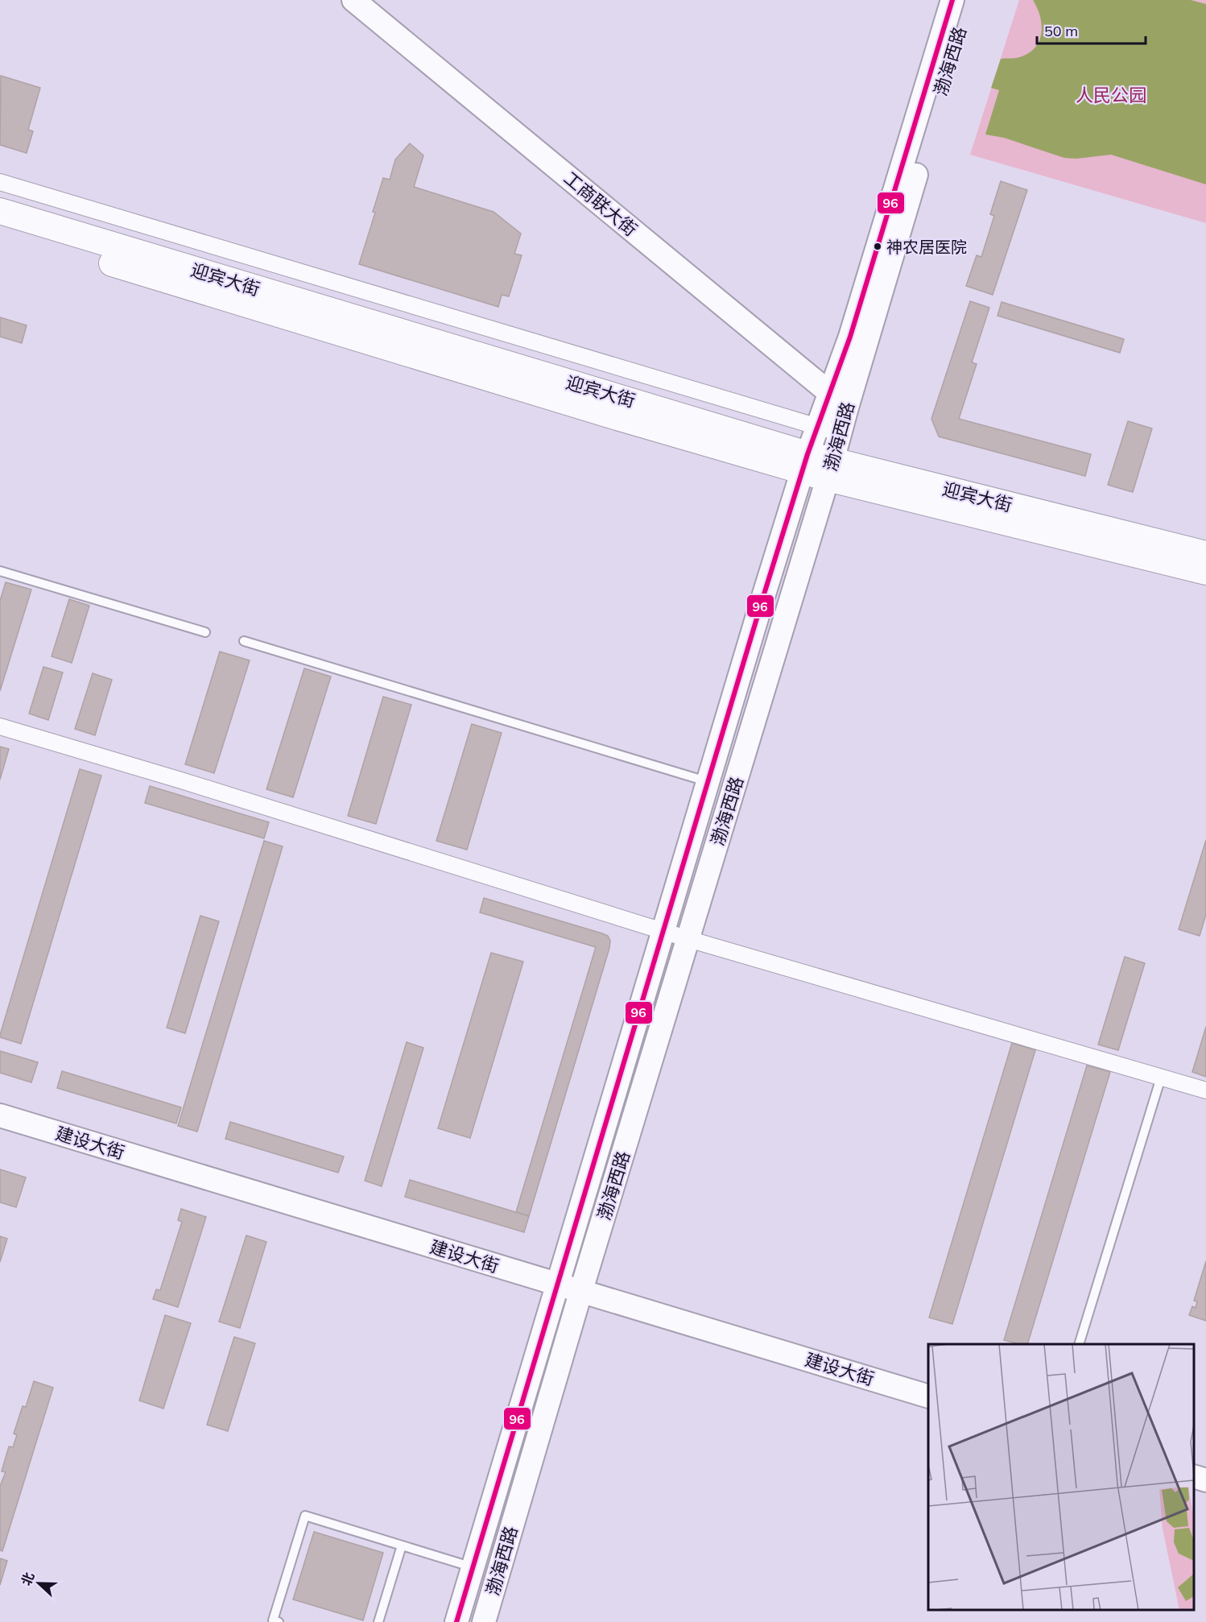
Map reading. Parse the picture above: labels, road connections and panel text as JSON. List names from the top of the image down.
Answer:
{
  "streets": {
    "main road": [
      "渤海西路",
      "工商联大街",
      "迎宾大街",
      "建设大街"
    ]
  },
  "crossings": [
    ["渤海西路", "工商联大街"],
    ["渤海西路", "迎宾大街"],
    ["渤海西路", "建设大街"]
  ],
  "parks": ["人民公园"],
  "places": ["神农居医院"],
  "lines": ["transit line 96"],
  "scale_bar": "50 m",
  "north": "left"
}
